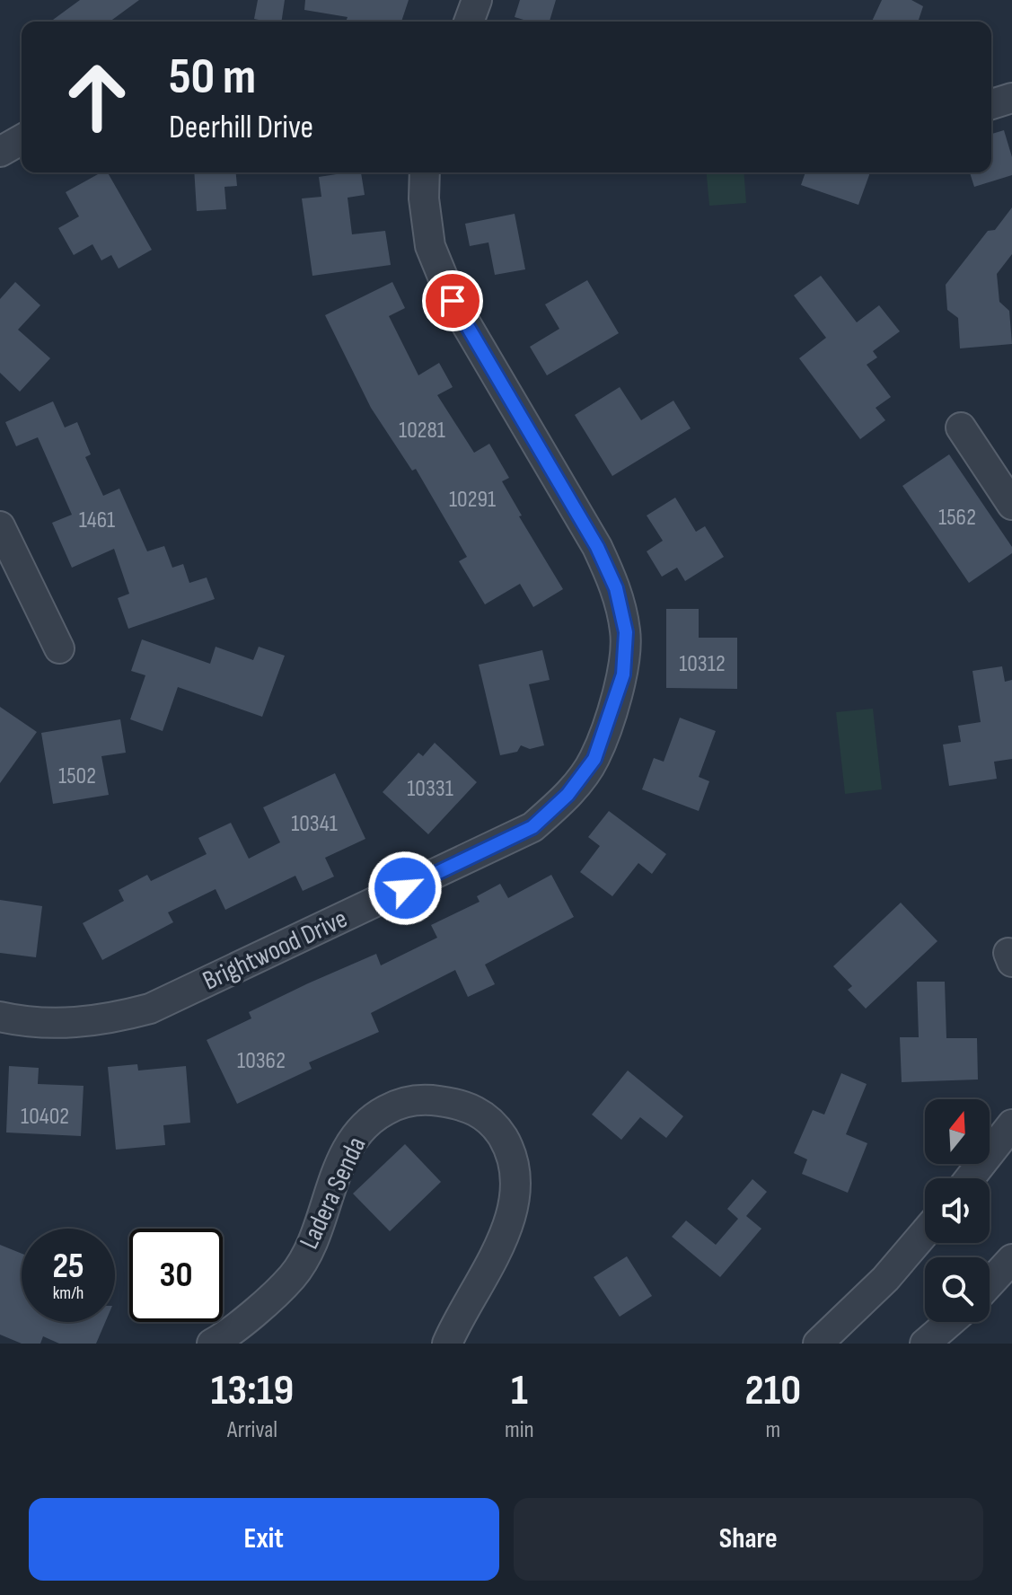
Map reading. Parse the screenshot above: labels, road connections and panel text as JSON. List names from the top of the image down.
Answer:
{
  "streets": {
    "street": ["Brightwood Drive", "Ladera Senda"]
  },
  "house_numbers": [
    "10281",
    "10291",
    "1562",
    "1461",
    "10312",
    "1502",
    "10331",
    "10341",
    "10362",
    "10402"
  ],
  "north": "top",
  "page": {
    "turn": ["50 m", "Deerhill Drive"],
    "speed": "25 km/h",
    "limit": "30",
    "eta": [
      "13:19",
      "Arrival",
      "1",
      "min",
      "210",
      "m"
    ],
    "buttons": ["Exit", "Share"]
  }
}
